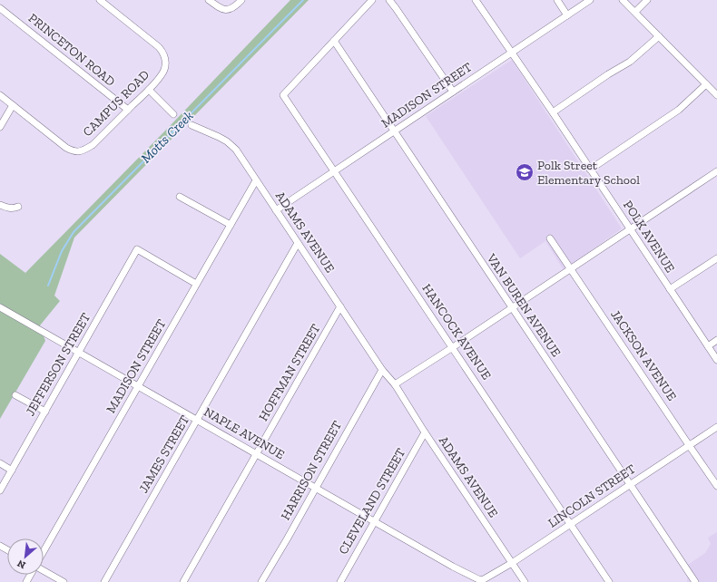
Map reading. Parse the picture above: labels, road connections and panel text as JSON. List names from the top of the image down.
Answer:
{
  "streets": {
    "street": [
      "PRINCETON ROAD",
      "MADISON STREET",
      "CAMPUS ROAD",
      "ADAMS AVENUE",
      "POLK AVENUE",
      "VAN BUREN AVENUE",
      "HANCOCK AVENUE",
      "JACKSON AVENUE",
      "JEFFERSON STREET",
      "HOFFMAN STREET",
      "NAPLE AVENUE",
      "JAMES STREET",
      "HARRISON STREET",
      "LINCOLN STREET",
      "CLEVELAND STREET"
    ]
  },
  "crossings": [
    ["PRINCETON ROAD", "CAMPUS ROAD"],
    ["MADISON STREET", "ADAMS AVENUE"],
    ["MADISON STREET", "POLK AVENUE"],
    ["MADISON STREET", "VAN BUREN AVENUE"],
    ["MADISON STREET", "HANCOCK AVENUE"],
    ["MADISON STREET", "JEFFERSON STREET"],
    ["MADISON STREET", "NAPLE AVENUE"],
    ["ADAMS AVENUE", "HOFFMAN STREET"],
    ["ADAMS AVENUE", "JAMES STREET"],
    ["ADAMS AVENUE", "HARRISON STREET"],
    ["ADAMS AVENUE", "LINCOLN STREET"],
    ["ADAMS AVENUE", "CLEVELAND STREET"],
    ["VAN BUREN AVENUE", "HANCOCK AVENUE"],
    ["VAN BUREN AVENUE", "LINCOLN STREET"],
    ["HANCOCK AVENUE", "LINCOLN STREET"],
    ["JACKSON AVENUE", "LINCOLN STREET"],
    ["JEFFERSON STREET", "NAPLE AVENUE"],
    ["HOFFMAN STREET", "NAPLE AVENUE"],
    ["NAPLE AVENUE", "JAMES STREET"],
    ["NAPLE AVENUE", "HARRISON STREET"],
    ["NAPLE AVENUE", "LINCOLN STREET"],
    ["NAPLE AVENUE", "CLEVELAND STREET"]
  ],
  "water": ["Motts Creek"],
  "places": {
    "school or university": ["Polk Street Elementary School"]
  },
  "north": "bottom left"
}
